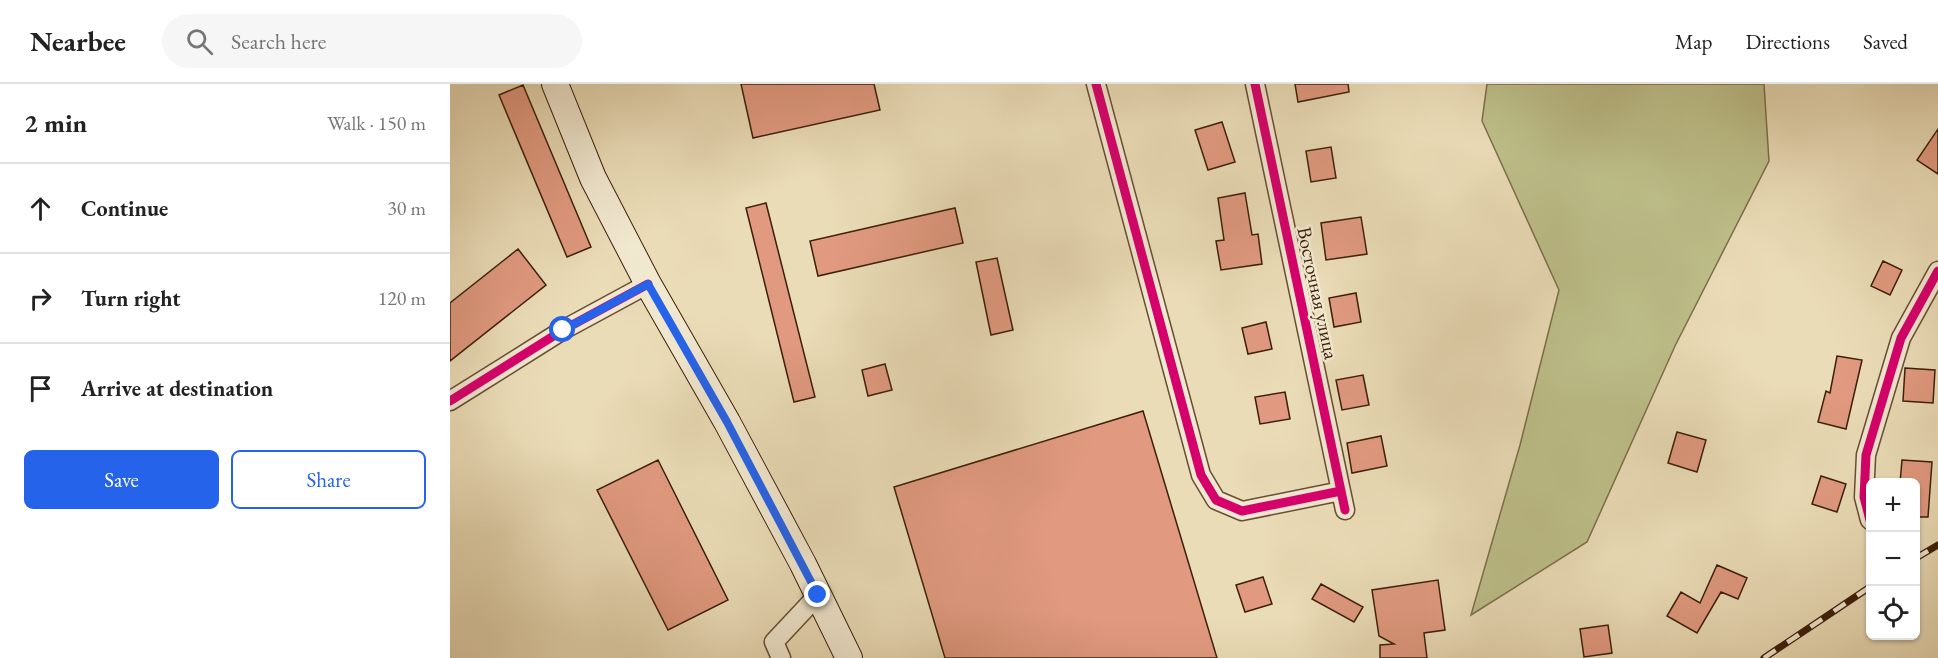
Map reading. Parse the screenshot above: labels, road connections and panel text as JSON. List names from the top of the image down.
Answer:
{
  "streets": {
    "street": ["Восточная улица"]
  },
  "page": {
    "header": "Nearbee",
    "search": "Search here",
    "nav": ["Map", "Directions", "Saved"],
    "heading": ["2 min", "Walk · 150 m"],
    "list": [
      ["Continue", "30 m"],
      ["Turn right", "120 m"],
      "Arrive at destination"
    ],
    "buttons": ["Save", "Share"],
    "map_buttons": ["+", "−"]
  }
}
